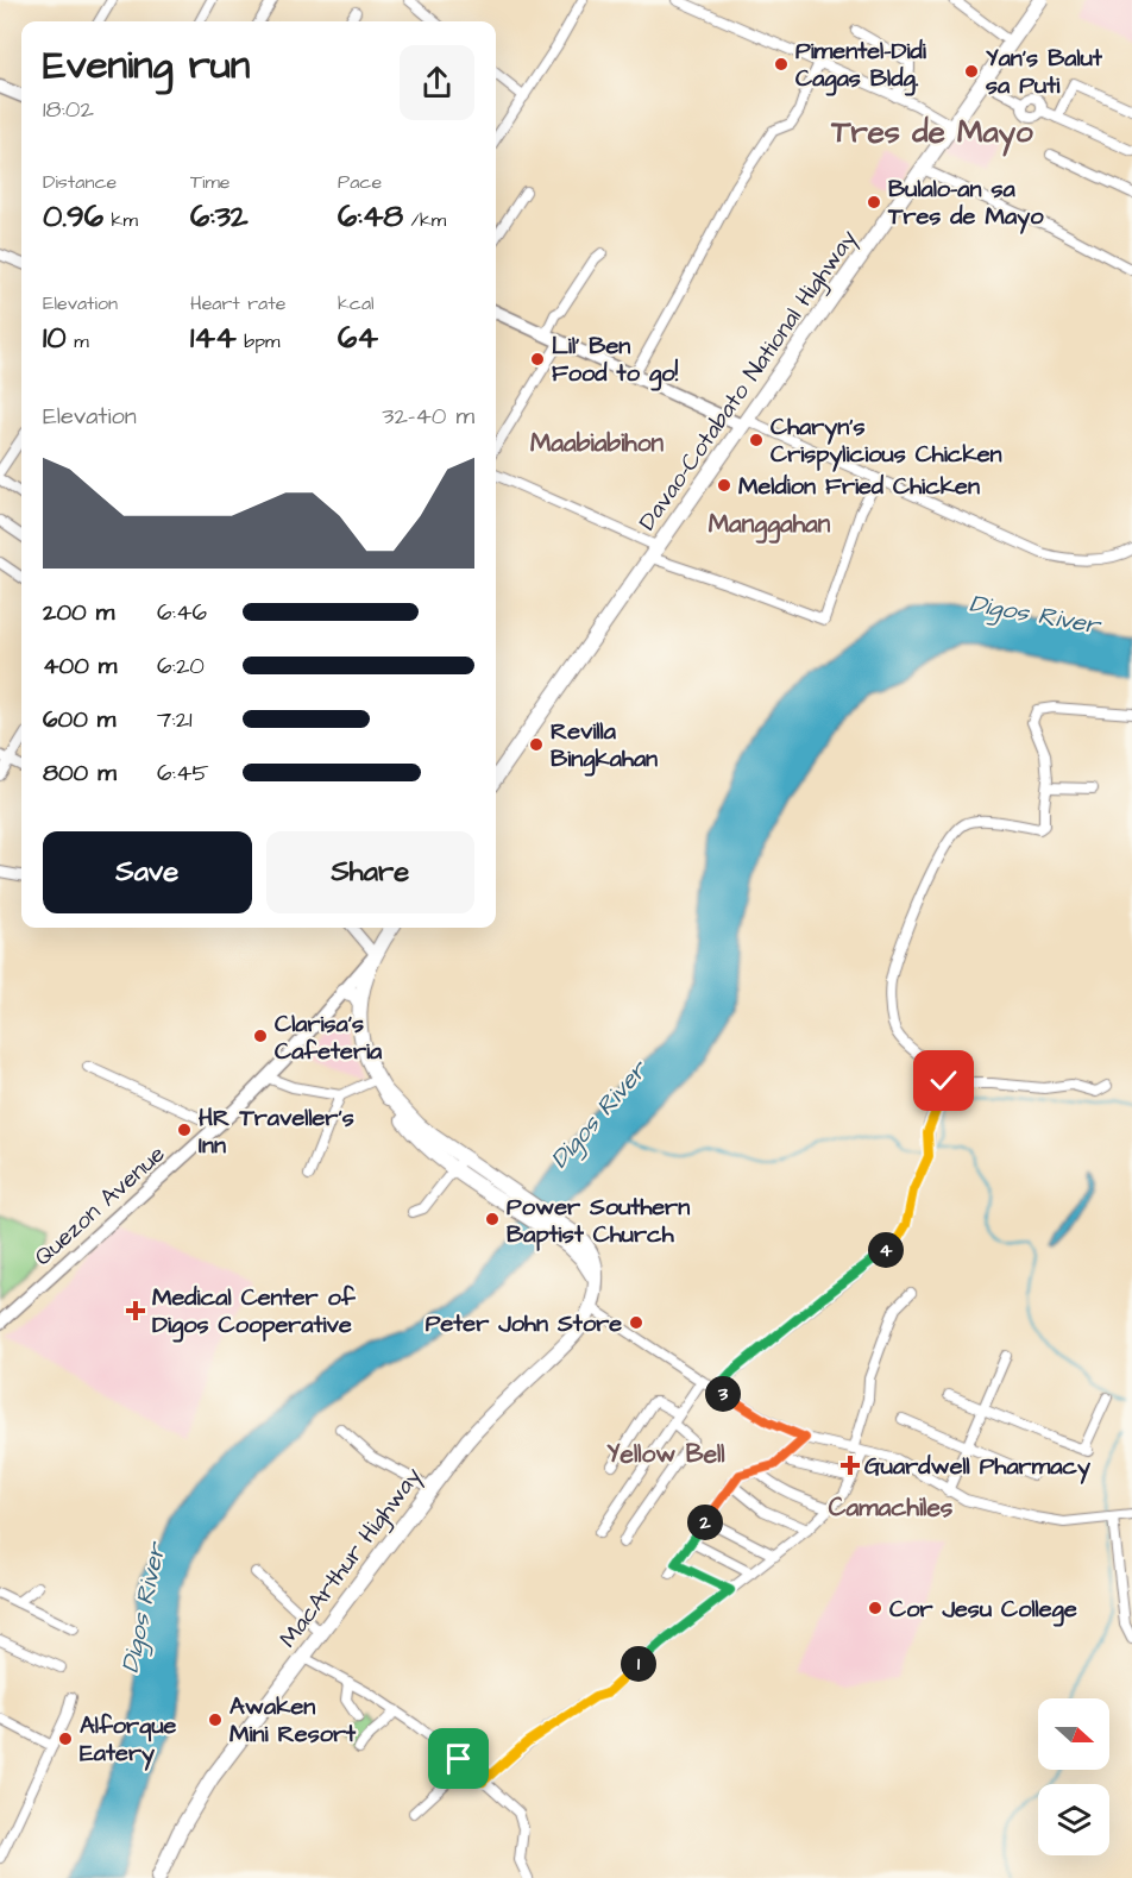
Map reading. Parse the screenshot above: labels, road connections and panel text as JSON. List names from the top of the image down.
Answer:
{
  "streets": {
    "highway": ["Davao-Cotabato National Highway", "MacArthur Highway"],
    "main road": ["Quezon Avenue"]
  },
  "crossings": [
    ["Quezon Avenue", "MacArthur Highway"]
  ],
  "districts": [
    "Tres de Mayo",
    "Maabiabihon",
    "Manggahan",
    "Yellow Bell",
    "Camachiles"
  ],
  "water": ["Digos River"],
  "places": {
    "other": [
      "Pimentel-Didi Cagas Bldg.",
      "Yan's Balut sa Puti",
      "Bulalo-an sa Tres de Mayo",
      "Lil' Ben Food to go!",
      "Charyn's Crispylicious Chicken",
      "Meldion Fried Chicken",
      "Revilla Bingkahan",
      "Clarisa's Cafeteria",
      "HR Traveller's Inn",
      "Power Southern Baptist Church",
      "Peter John Store",
      "Cor Jesu College",
      "Awaken Mini Resort",
      "Alforque Eatery"
    ],
    "health": ["Medical Center of Digos Cooperative", "Guardwell Pharmacy"]
  },
  "north": "right",
  "page": {
    "heading": ["Evening run", "18:02"],
    "stats": [
      ["Distance", "0.96 km"],
      ["Time", "6:32"],
      ["Pace", "6:48 /km"],
      ["Elevation", "10 m"],
      ["Heart rate", "144 bpm"],
      ["kcal", "64"]
    ],
    "chart": ["Elevation", "32–40 m"],
    "list": [
      {
        "name": "200 m",
        "note": "6:46"
      },
      {
        "name": "400 m",
        "note": "6:20"
      },
      {
        "name": "600 m",
        "note": "7:21"
      },
      {
        "name": "800 m",
        "note": "6:45"
      }
    ],
    "buttons": ["Save", "Share"],
    "pins": [
      "4",
      "3",
      "2",
      "1"
    ]
  }
}
